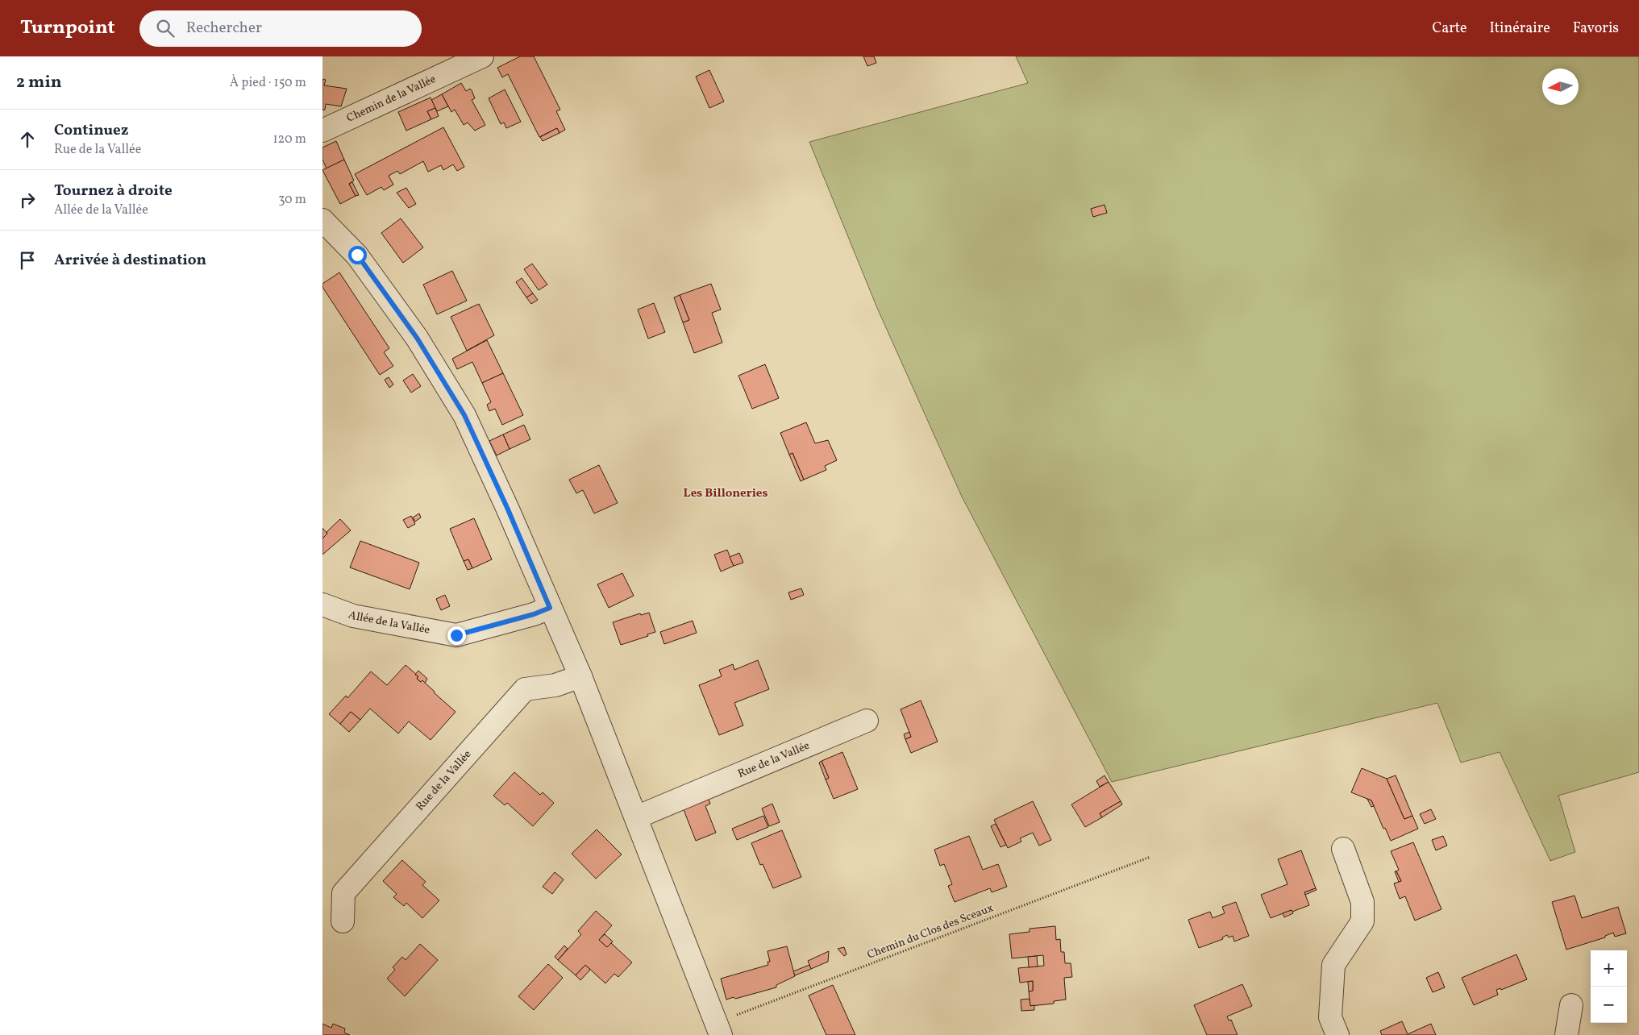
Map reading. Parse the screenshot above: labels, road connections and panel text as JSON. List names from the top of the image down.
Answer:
{
  "streets": {
    "street": ["Chemin de la Vallée", "Allée de la Vallée", "Rue de la Vallée"],
    "path": ["Chemin du Clos des Sceaux"]
  },
  "districts": ["Les Billoneries"],
  "north": "left",
  "page": {
    "header": "Turnpoint",
    "search": "Rechercher",
    "nav": ["Carte", "Itinéraire", "Favoris"],
    "heading": ["2 min", "À pied · 150 m"],
    "list": [
      ["Continuez", "Rue de la Vallée", "120 m"],
      ["Tournez à droite", "Allée de la Vallée", "30 m"],
      "Arrivée à destination"
    ],
    "map_buttons": ["+", "−"]
  }
}
